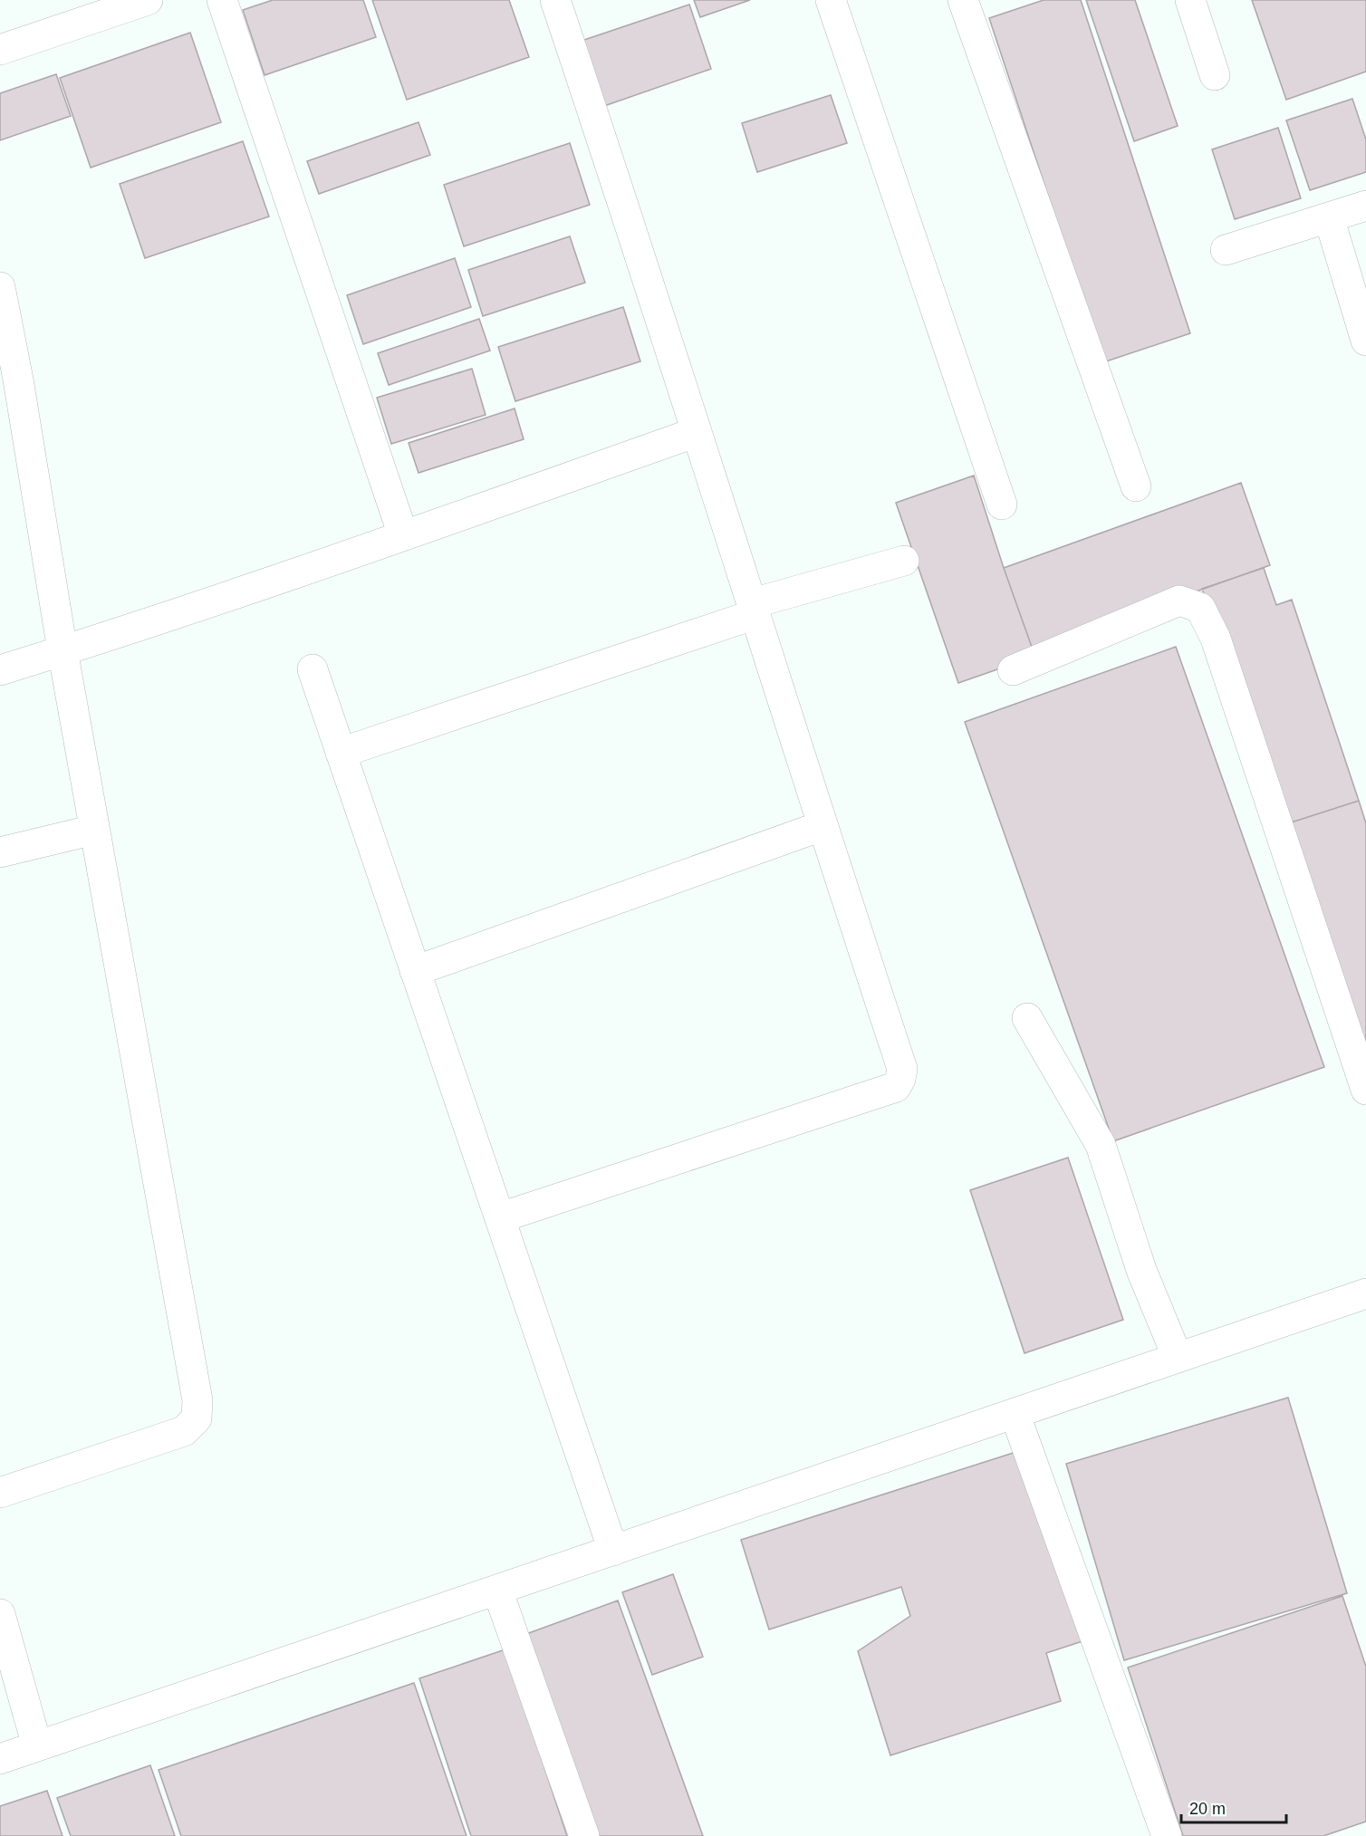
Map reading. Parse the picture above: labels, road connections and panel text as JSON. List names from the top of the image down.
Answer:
{
  "scale_bar": "20 m"
}
